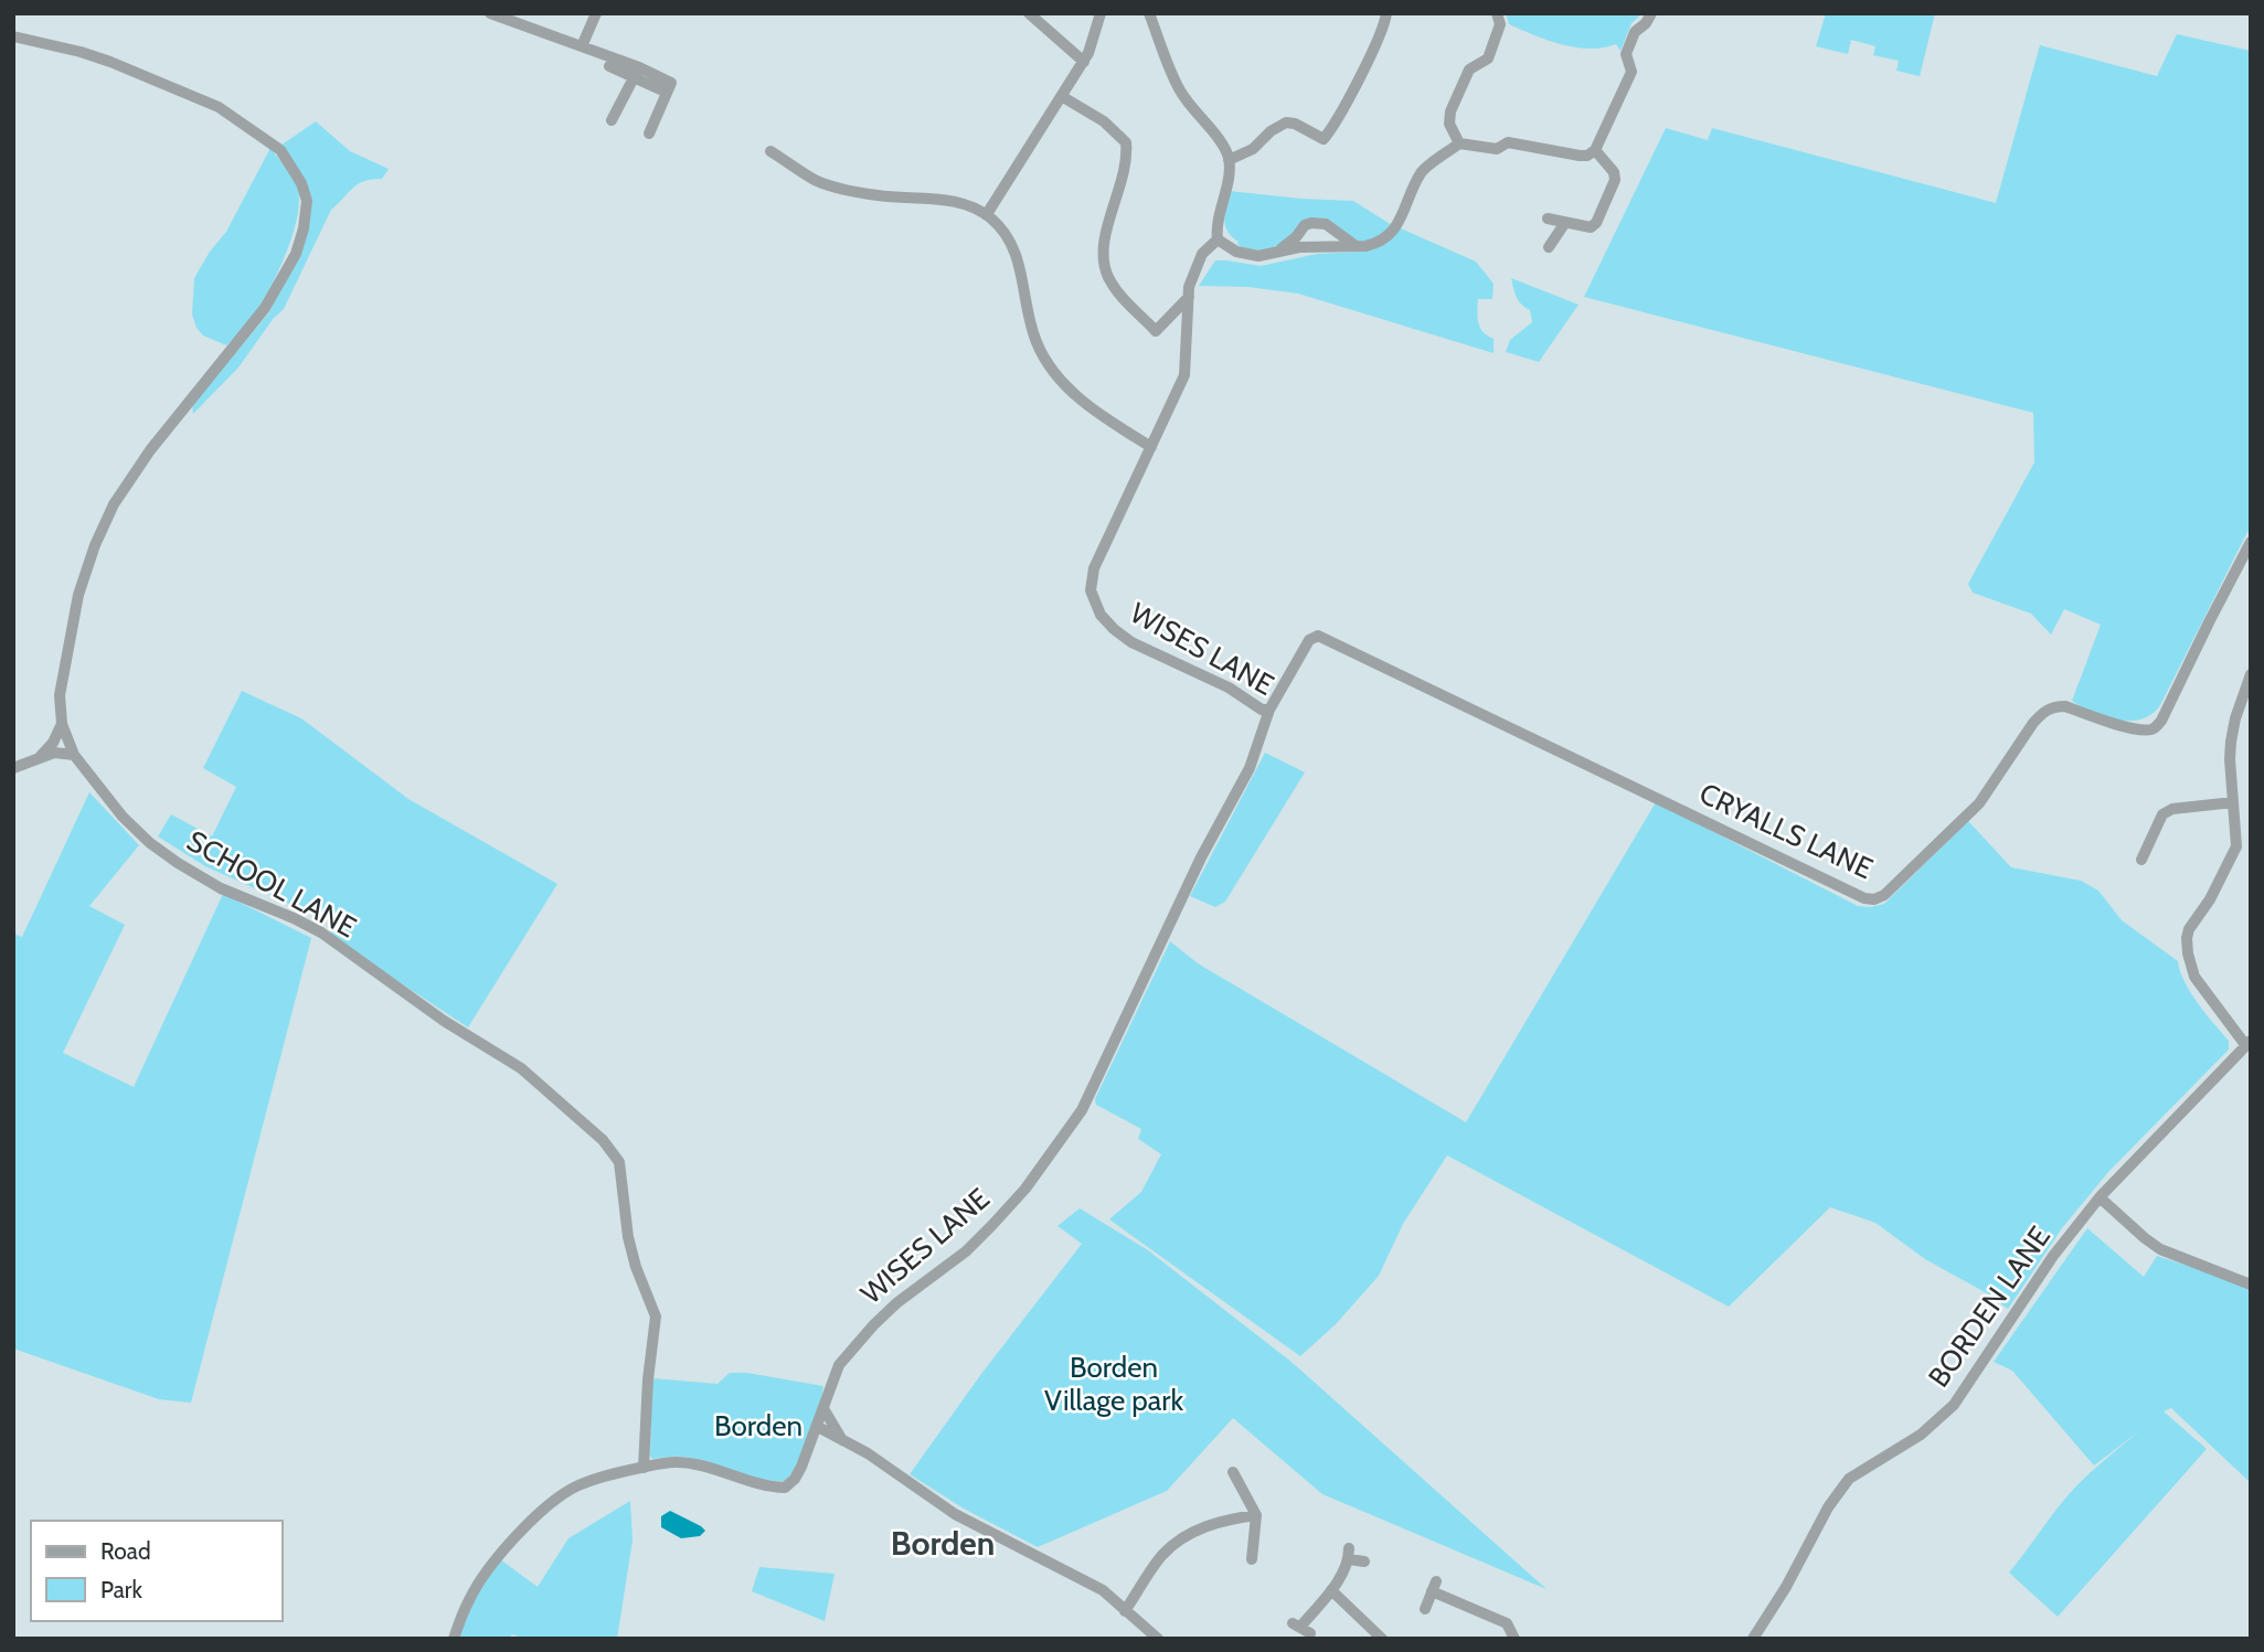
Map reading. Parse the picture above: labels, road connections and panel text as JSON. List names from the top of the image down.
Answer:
{
  "streets": {
    "street": [
      "WISES LANE",
      "CRYALLS LANE",
      "SCHOOL LANE",
      "BORDEN LANE"
    ]
  },
  "crossings": [
    ["WISES LANE", "CRYALLS LANE"],
    ["WISES LANE", "SCHOOL LANE"]
  ],
  "districts": ["Borden"],
  "parks": ["Borden Village park", "Borden"],
  "legend": ["Road", "Park"]
}
